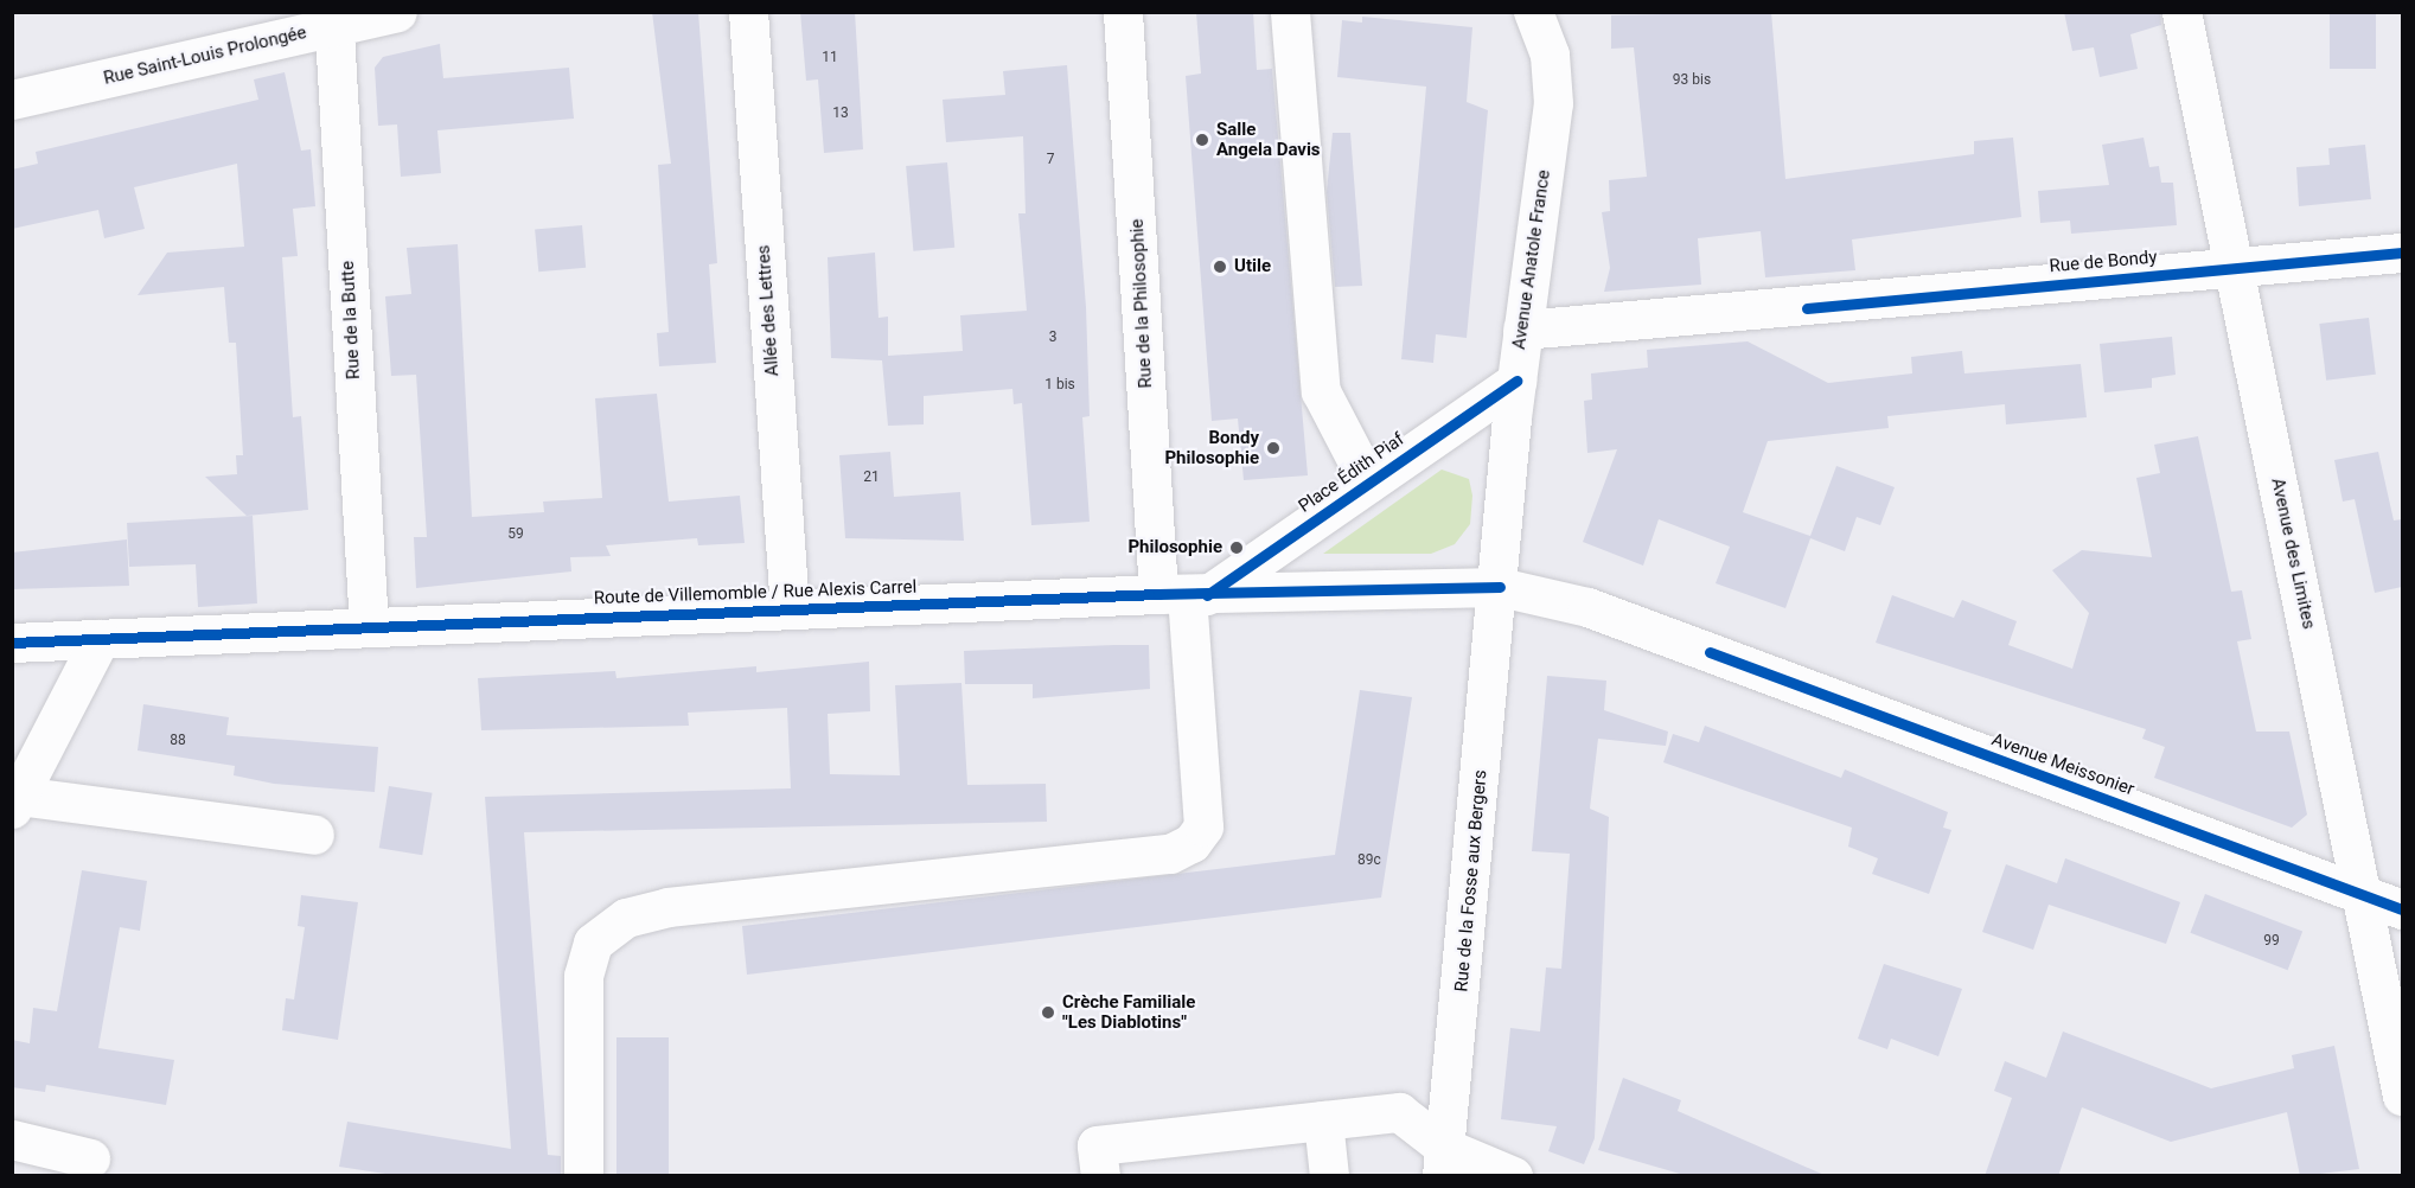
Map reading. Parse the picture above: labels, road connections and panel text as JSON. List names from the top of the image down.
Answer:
{
  "streets": {
    "street": [
      "Rue Saint-Louis Prolongée",
      "Avenue Anatole France",
      "Rue de Bondy",
      "Rue de la Philosophie",
      "Allée des Lettres",
      "Rue de la Butte",
      "Place Édith Piaf",
      "Avenue des Limites",
      "Route de Villemomble / Rue Alexis Carrel",
      "Avenue Meissonier",
      "Rue de la Fosse aux Bergers"
    ]
  },
  "crossings": [
    ["Rue Saint-Louis Prolongée", "Rue de la Butte"],
    ["Avenue Anatole France", "Rue de Bondy"],
    ["Avenue Anatole France", "Place Édith Piaf"],
    ["Avenue Anatole France", "Route de Villemomble / Rue Alexis Carrel"],
    ["Avenue Anatole France", "Avenue Meissonier"],
    ["Avenue Anatole France", "Rue de la Fosse aux Bergers"],
    ["Rue de Bondy", "Avenue des Limites"],
    ["Rue de la Philosophie", "Place Édith Piaf"],
    ["Rue de la Philosophie", "Route de Villemomble / Rue Alexis Carrel"],
    ["Allée des Lettres", "Route de Villemomble / Rue Alexis Carrel"],
    ["Rue de la Butte", "Route de Villemomble / Rue Alexis Carrel"],
    ["Place Édith Piaf", "Route de Villemomble / Rue Alexis Carrel"],
    ["Avenue des Limites", "Avenue Meissonier"],
    ["Route de Villemomble / Rue Alexis Carrel", "Avenue Meissonier"],
    ["Route de Villemomble / Rue Alexis Carrel", "Rue de la Fosse aux Bergers"],
    ["Avenue Meissonier", "Rue de la Fosse aux Bergers"]
  ],
  "places": [
    "Salle Angela Davis",
    "Utile",
    "Bondy Philosophie",
    "Philosophie",
    "Crèche Familiale \"Les Diablotins\""
  ],
  "house_numbers": [
    "11",
    "93 bis",
    "13",
    "7",
    "3",
    "1 bis",
    "21",
    "59",
    "88",
    "89c",
    "99"
  ]
}
